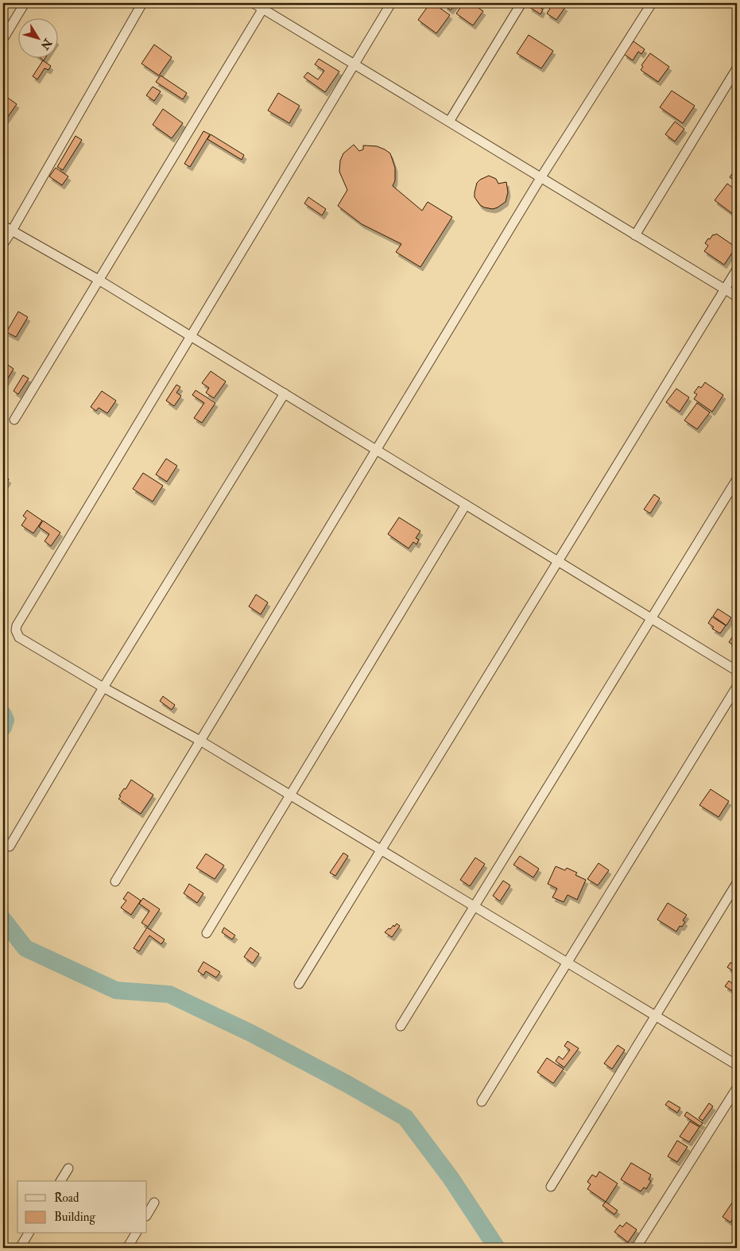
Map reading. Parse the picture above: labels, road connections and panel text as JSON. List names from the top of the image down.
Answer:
{
  "legend": ["Road", "Building"],
  "north": "bottom right"
}
